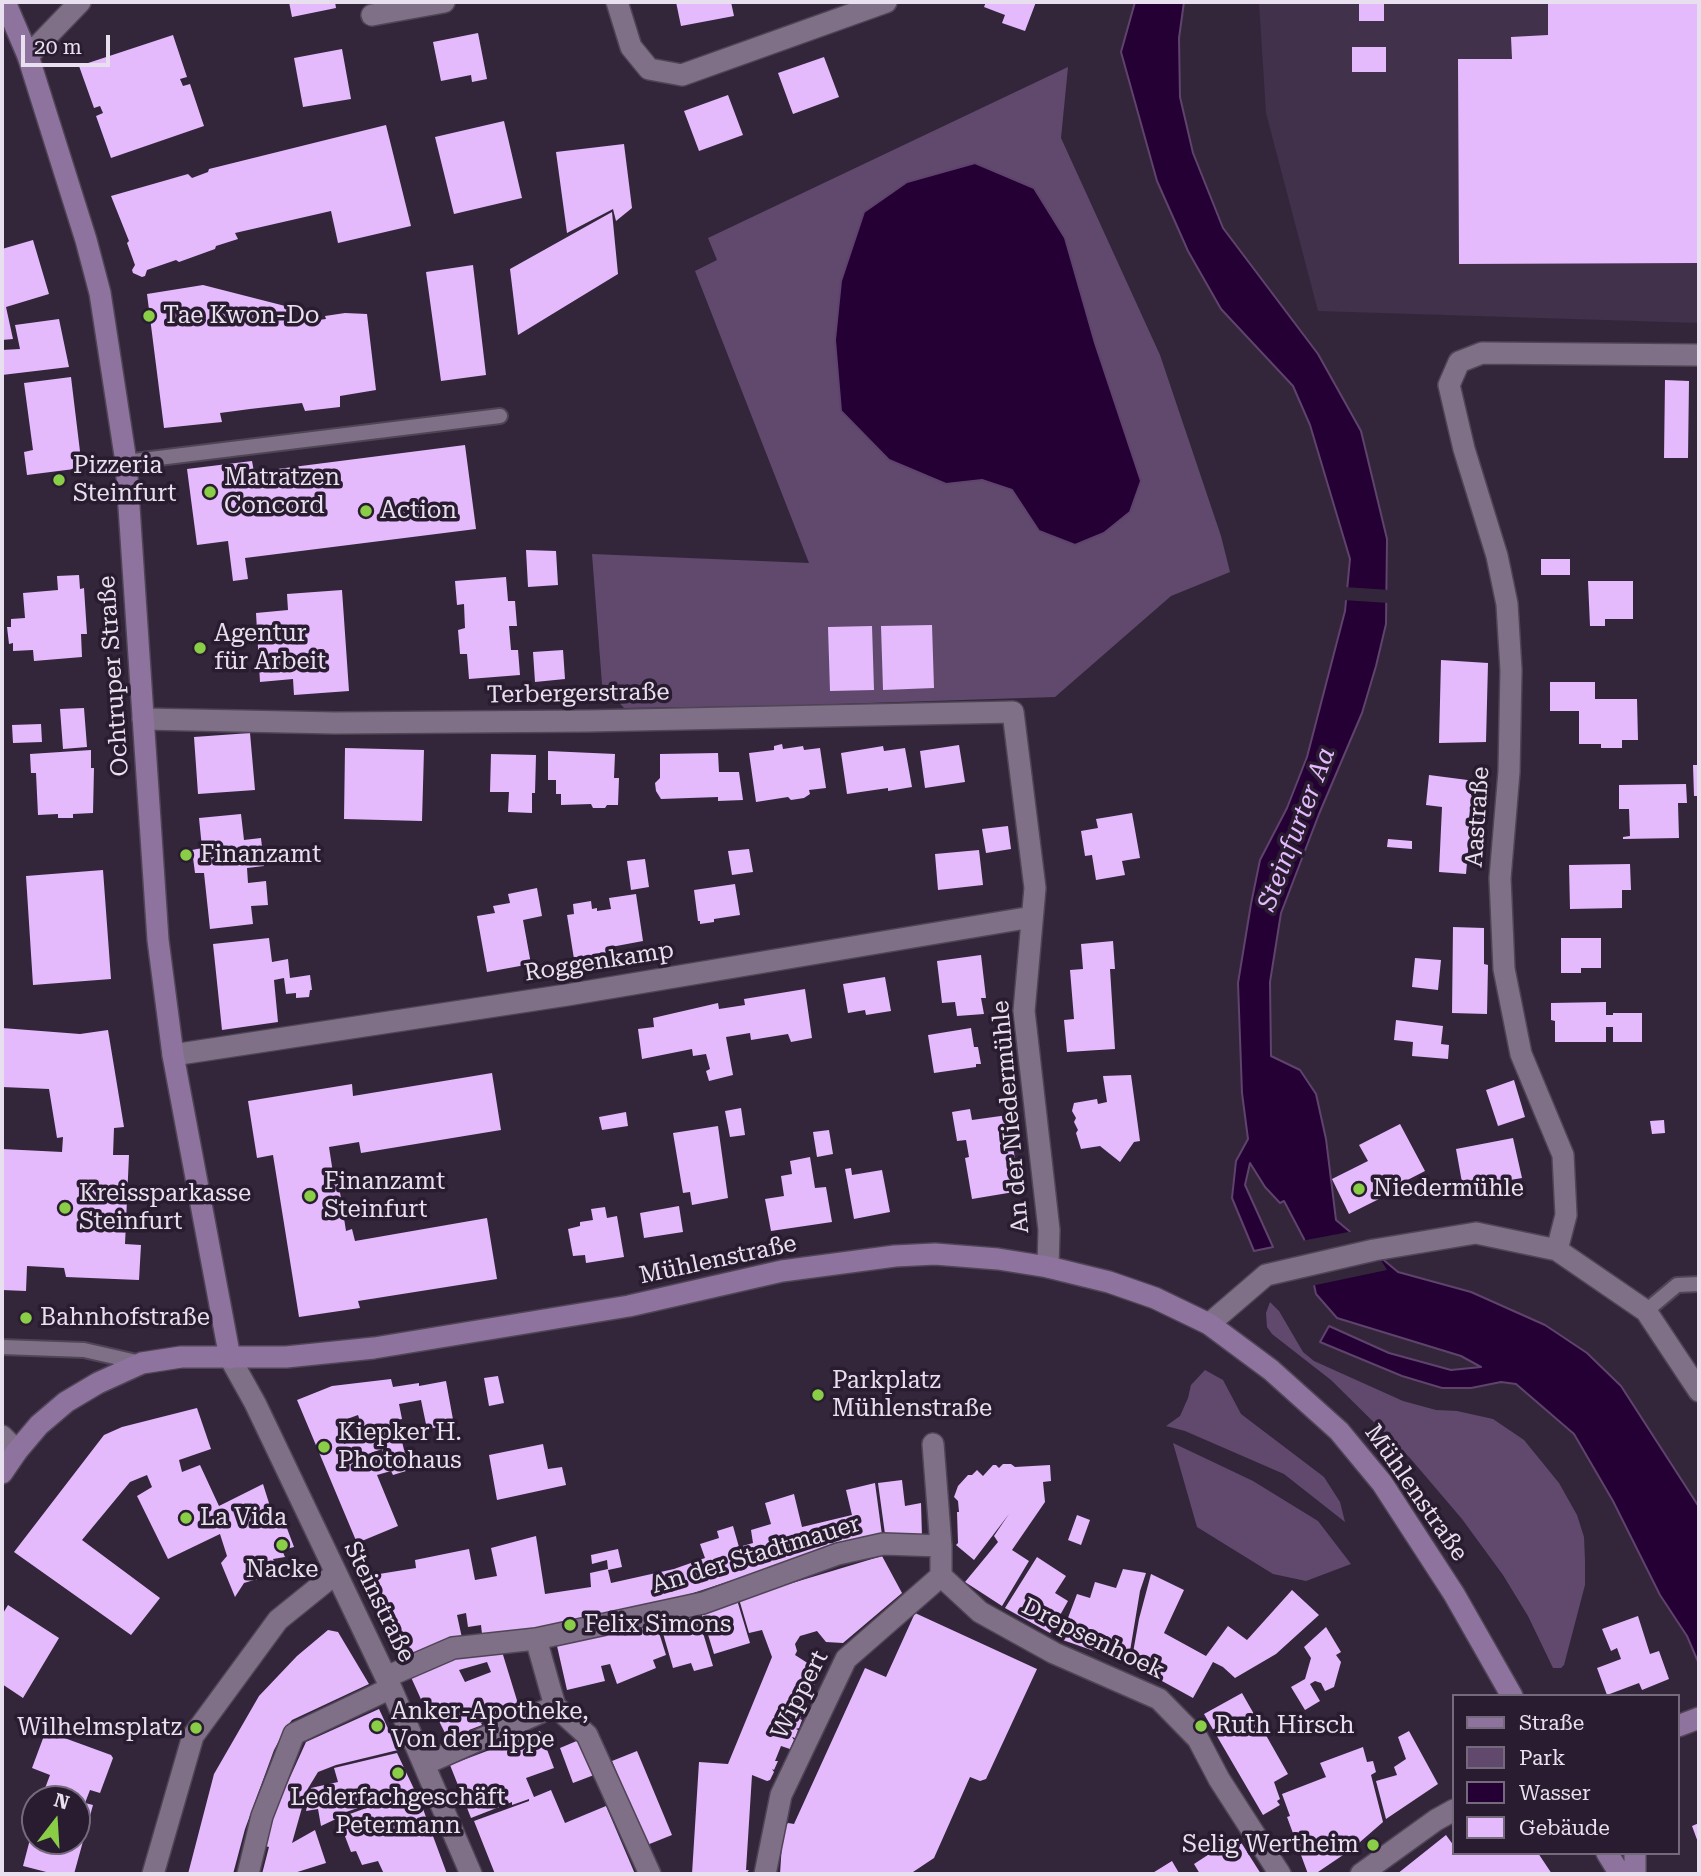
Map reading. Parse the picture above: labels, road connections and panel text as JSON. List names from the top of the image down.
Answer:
{
  "streets": {
    "main road": ["Ochtruper Straße", "Mühlenstraße"],
    "street": [
      "Terbergerstraße",
      "Aastraße",
      "Roggenkamp",
      "An der Niedermühle",
      "An der Stadtmauer",
      "Steinstraße",
      "Drepsenhoek",
      "Wippert"
    ]
  },
  "crossings": [
    ["Ochtruper Straße", "Terbergerstraße"],
    ["Ochtruper Straße", "Roggenkamp"],
    ["Ochtruper Straße", "Mühlenstraße"],
    ["Ochtruper Straße", "Steinstraße"],
    ["Terbergerstraße", "An der Niedermühle"],
    ["Roggenkamp", "An der Niedermühle"],
    ["An der Niedermühle", "Mühlenstraße"],
    ["Mühlenstraße", "Steinstraße"],
    ["An der Stadtmauer", "Steinstraße"],
    ["Drepsenhoek", "Wippert"]
  ],
  "water": ["Steinfurter Aa"],
  "places": [
    "Tae Kwon-Do",
    "Pizzeria Steinfurt",
    "Matratzen Concord",
    "Action",
    "Agentur für Arbeit",
    "Finanzamt",
    "Niedermühle",
    "Finanzamt Steinfurt",
    "Kreissparkasse Steinfurt",
    "Bahnhofstraße",
    "Parkplatz Mühlenstraße",
    "Kiepker H. Photohaus",
    "La Vida",
    "Nacke",
    "Felix Simons",
    "Anker-Apotheke, Von der Lippe",
    "Ruth Hirsch",
    "Wilhelmsplatz",
    "Lederfachgeschäft Petermann",
    "Selig Wertheim"
  ],
  "legend": [
    "Straße",
    "Park",
    "Wasser",
    "Gebäude"
  ],
  "scale_bar": "20 m",
  "north": "top"
}
